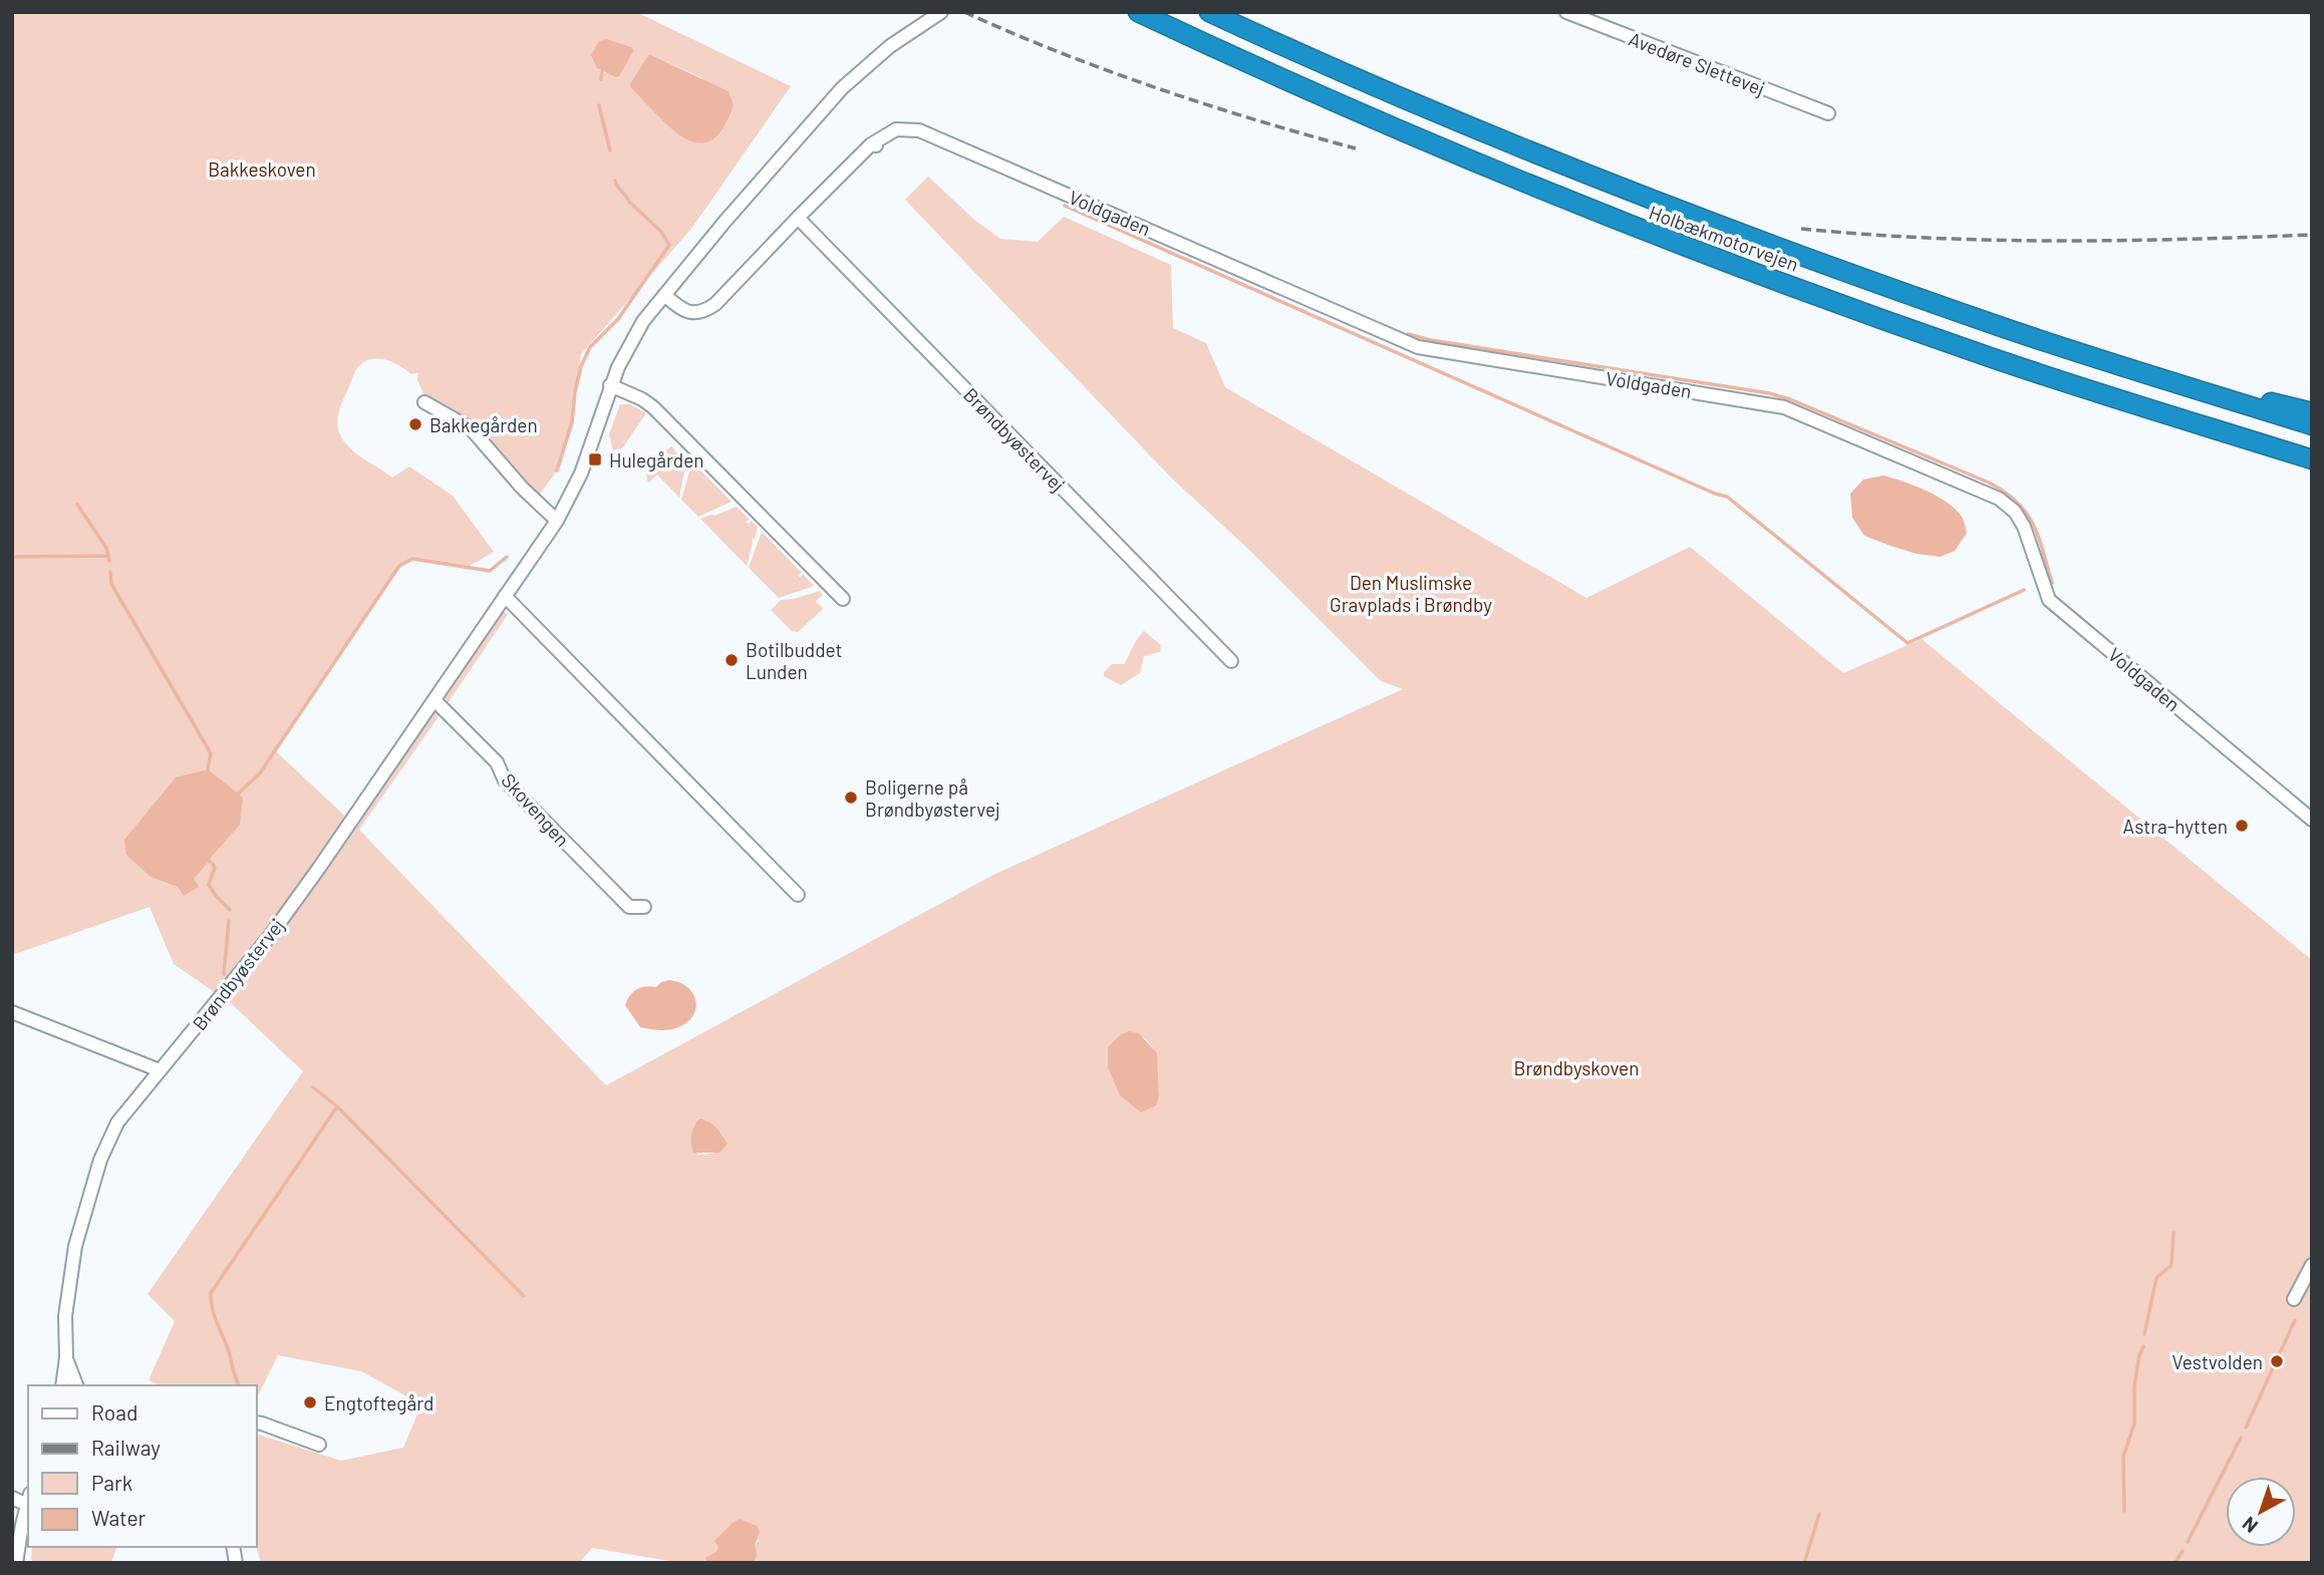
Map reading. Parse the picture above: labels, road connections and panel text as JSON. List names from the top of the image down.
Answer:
{
  "streets": {
    "highway": ["Holbækmotorvejen"],
    "street": [
      "Avedøre Slettevej",
      "Voldgaden",
      "Brøndbyøstervej",
      "Skovengen"
    ]
  },
  "crossings": [
    ["Voldgaden", "Brøndbyøstervej"],
    ["Brøndbyøstervej", "Skovengen"]
  ],
  "parks": ["Bakkeskoven", "Den Muslimske Gravplads i Brøndby", "Brøndbyskoven"],
  "places": {
    "other": [
      "Bakkegården",
      "Botilbuddet Lunden",
      "Boligerne på Brøndbyøstervej",
      "Astra-hytten",
      "Vestvolden",
      "Engtoftegård"
    ],
    "transit": ["Hulegården"]
  },
  "legend": [
    "Road",
    "Railway",
    "Park",
    "Water"
  ],
  "north": "bottom left"
}
